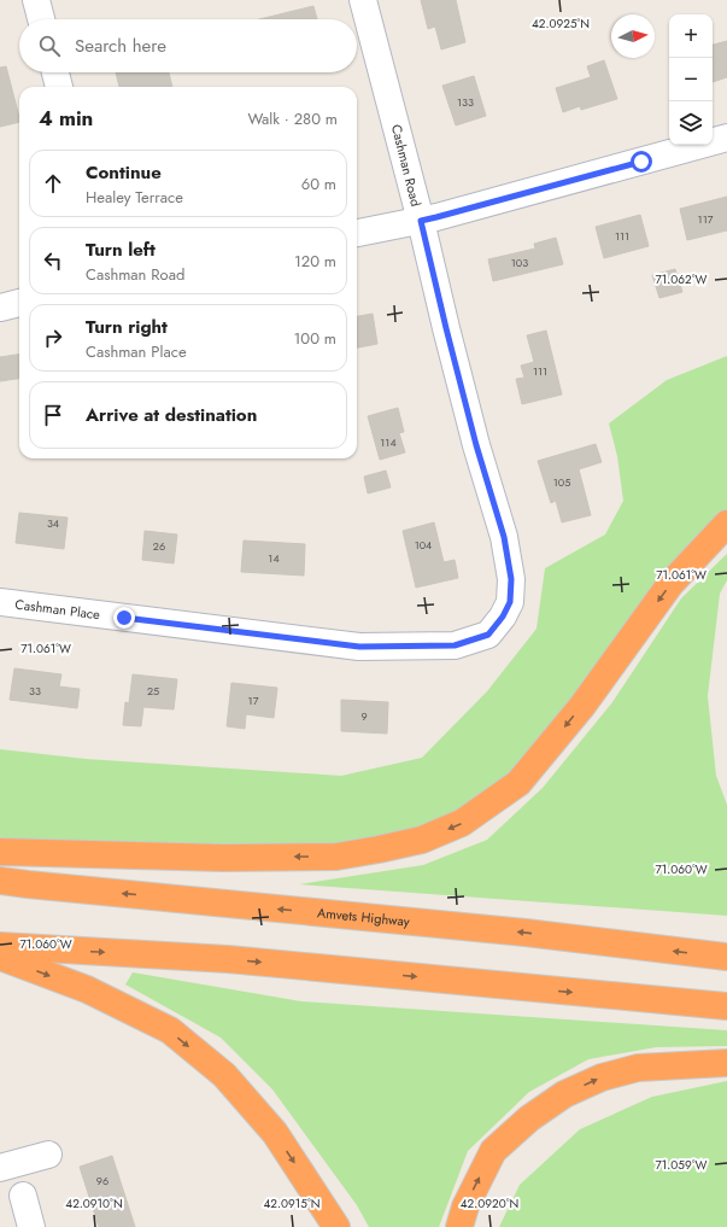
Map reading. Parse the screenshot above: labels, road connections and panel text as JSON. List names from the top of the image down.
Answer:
{
  "streets": {
    "highway": ["Amvets Highway"],
    "street": ["Cashman Road", "Cashman Place"]
  },
  "crossings": [
    ["Cashman Road", "Cashman Place"]
  ],
  "house_numbers": [
    "133",
    "117",
    "111",
    "103",
    "111",
    "114",
    "105",
    "34",
    "104",
    "26",
    "14",
    "33",
    "25",
    "17",
    "9",
    "96"
  ],
  "north": "right",
  "page": {
    "map_buttons": ["+", "−"],
    "search": "Search here",
    "heading": ["4 min", "Walk · 280 m"],
    "list": [
      ["Continue", "Healey Terrace", "60 m"],
      ["Turn left", "Cashman Road", "120 m"],
      ["Turn right", "Cashman Place", "100 m"],
      "Arrive at destination"
    ]
  },
  "coordinates": [
    "42.0925°N",
    "71.062°W",
    "71.061°W",
    "71.060°W",
    "71.059°W",
    "42.0910°N",
    "42.0915°N",
    "42.0920°N"
  ]
}
